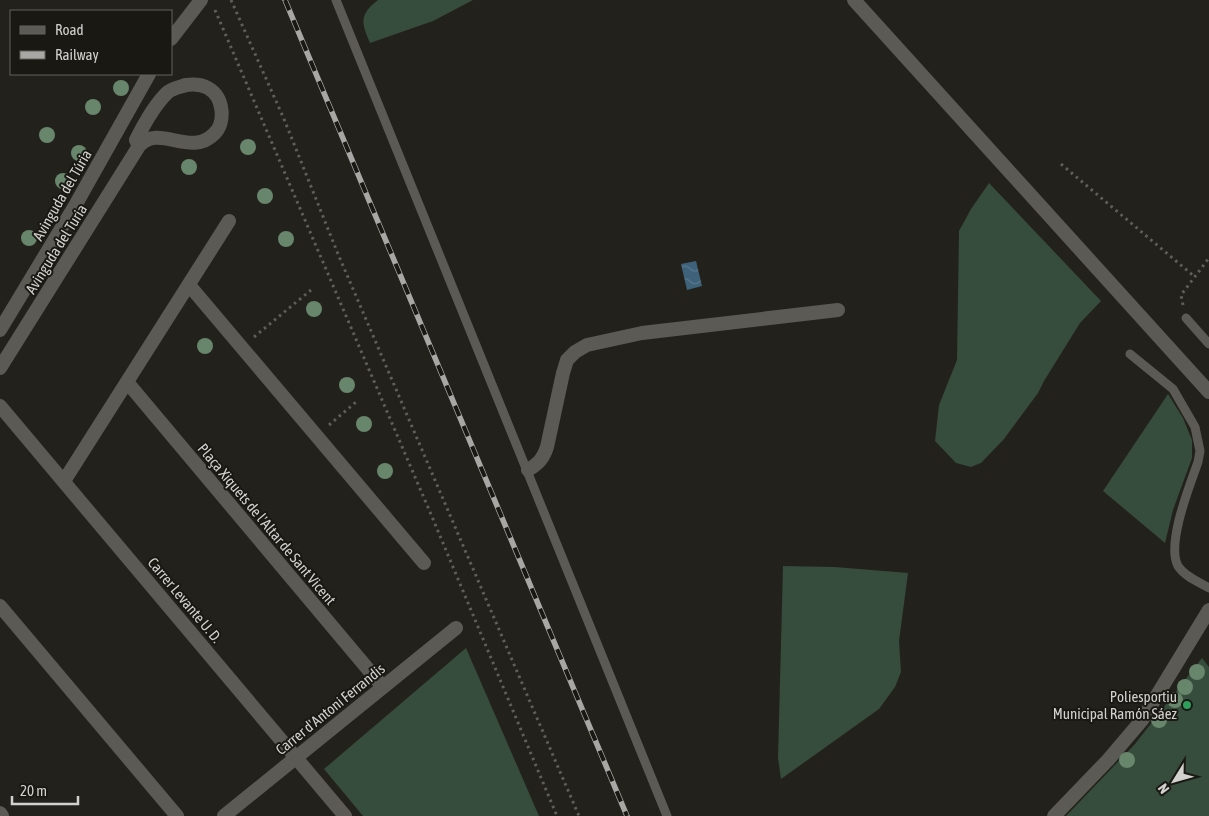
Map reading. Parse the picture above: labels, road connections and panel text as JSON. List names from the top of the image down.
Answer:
{
  "streets": {
    "street": [
      "Avinguda del Túria",
      "Avinguda del Turia",
      "Plaça Xiquets de l'Altar de Sant Vicent",
      "Carrer Levante U. D.",
      "Carrer d'Antoni Ferrandis"
    ]
  },
  "crossings": [
    ["Plaça Xiquets de l'Altar de Sant Vicent", "Carrer d'Antoni Ferrandis"],
    ["Carrer Levante U. D.", "Carrer d'Antoni Ferrandis"]
  ],
  "places": ["Poliesportiu Municipal Ramón Sáez"],
  "legend": ["Road", "Railway"],
  "scale_bar": "20 m",
  "north": "bottom left"
}
